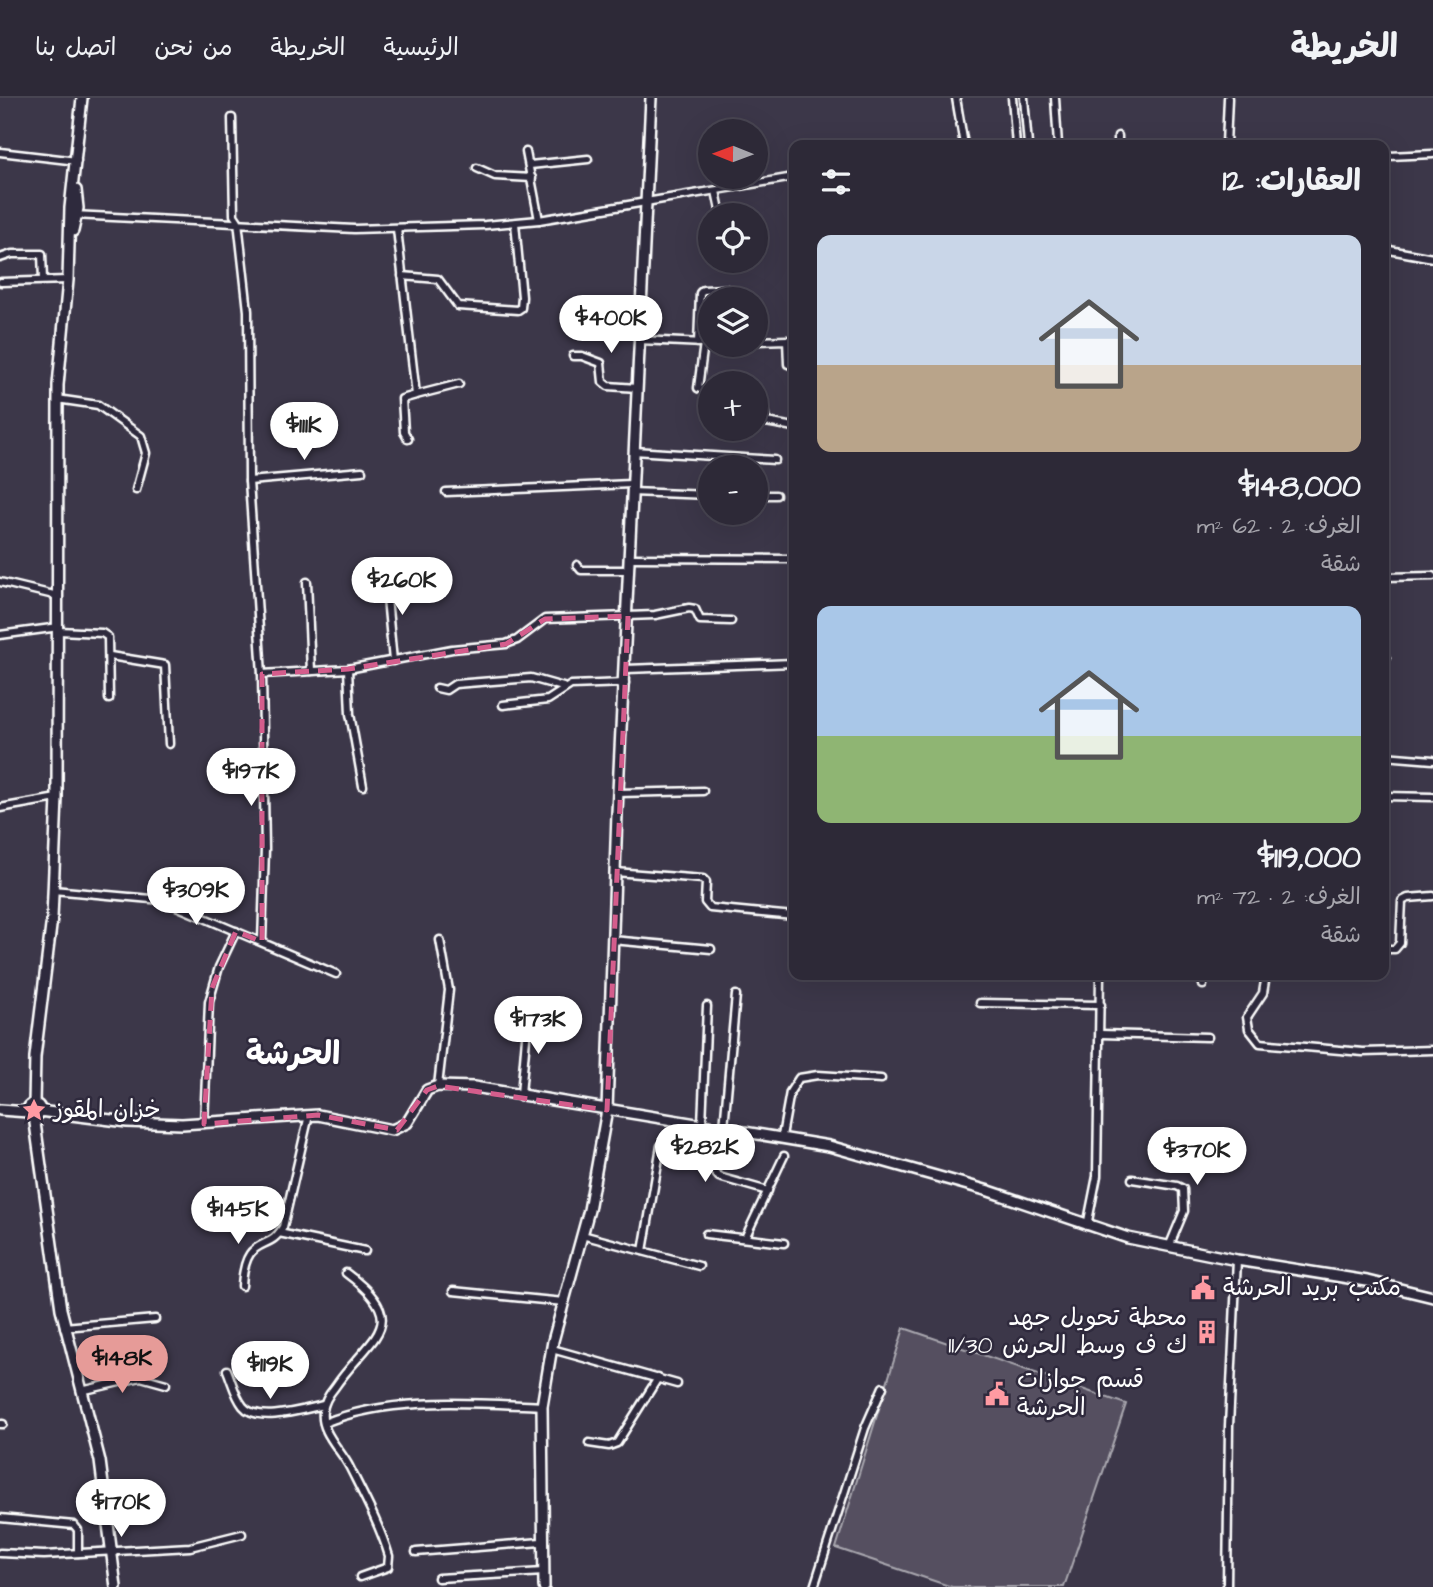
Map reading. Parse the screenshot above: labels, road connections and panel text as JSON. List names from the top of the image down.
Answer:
{
  "districts": ["الحرشة"],
  "places": {
    "place": ["خزان المقوز"],
    "public building": ["مكتب بريد الحرشة", "قسم جوازات الحرشة"],
    "building": ["محطة تحويل جهد 11/30 ك ف وسط الحرش"]
  },
  "north": "left",
  "page": {
    "header": "الخريطة",
    "nav": [
      "الرئيسية",
      "الخريطة",
      "من نحن",
      "اتصل بنا"
    ],
    "map_buttons": ["+", "−"],
    "heading": "العقارات: 12",
    "list": [
      {
        "name": "$148,000",
        "note": "الغرف: 2 · 62 m² · شقة"
      },
      {
        "name": "$119,000",
        "note": "الغرف: 2 · 72 m² · شقة"
      }
    ],
    "price": [
      "$400K",
      "$111K",
      "$260K",
      "$197K",
      "$309K",
      "$173K",
      "$282K",
      "$370K",
      "$145K",
      "$148K",
      "$119K",
      "$170K"
    ]
  }
}
